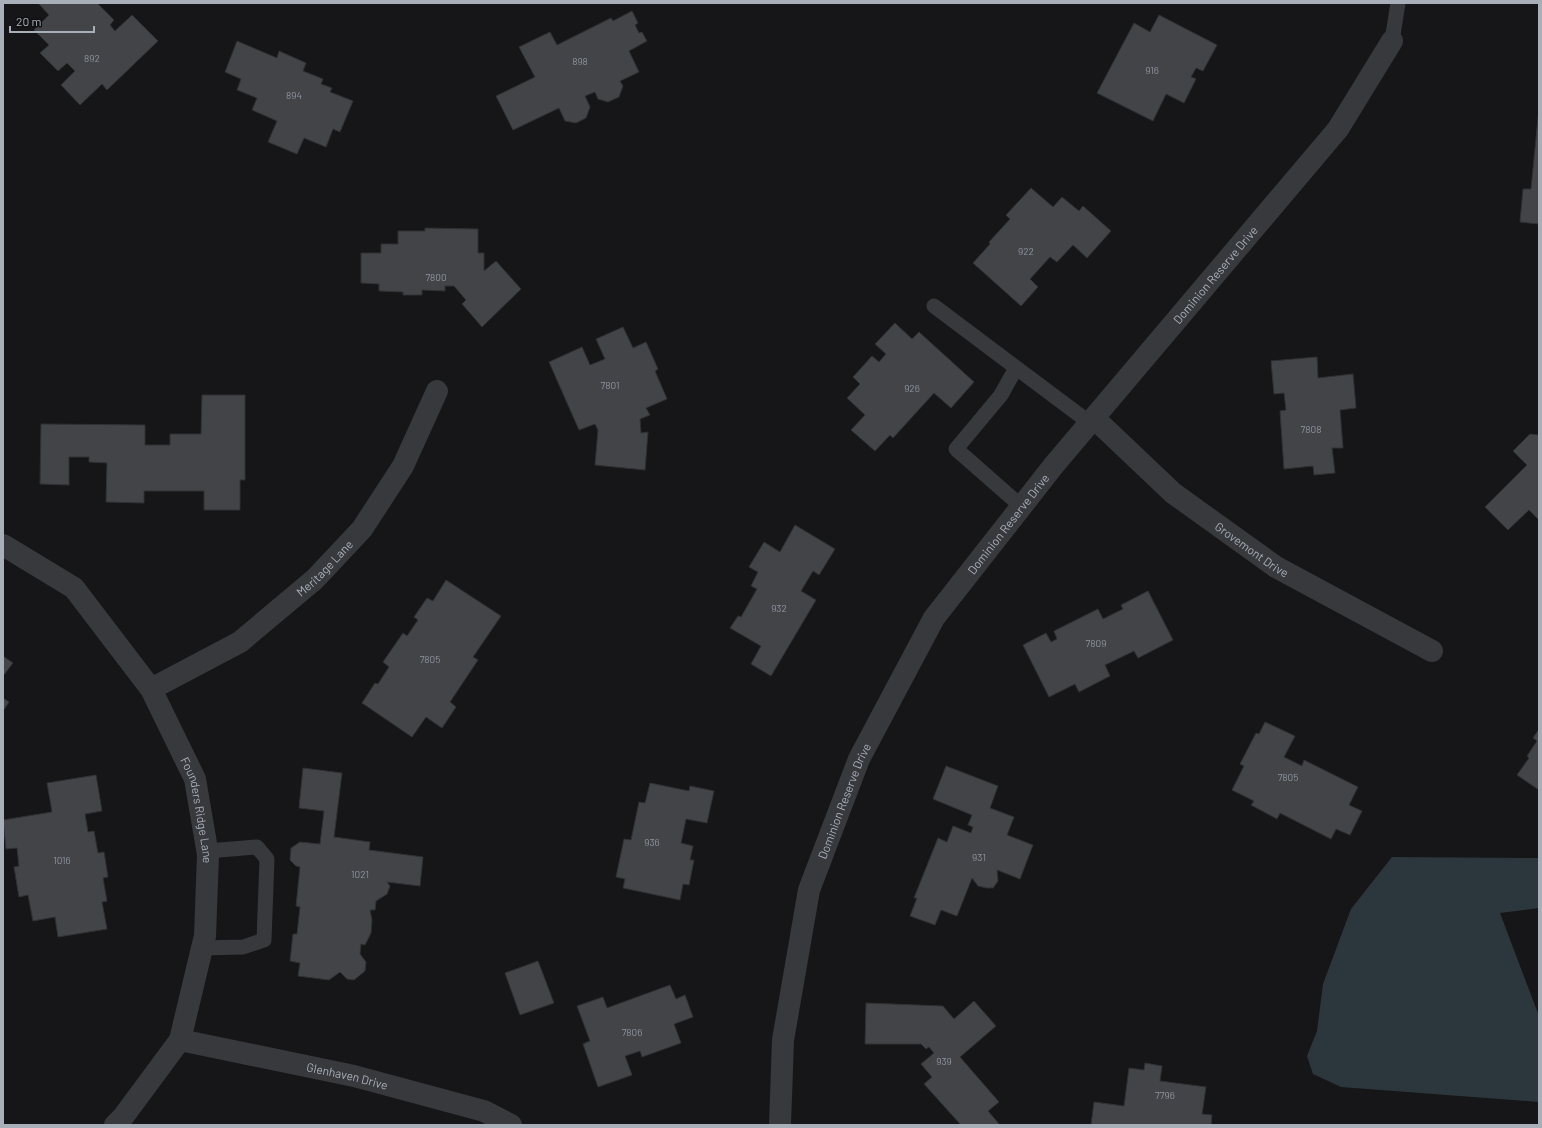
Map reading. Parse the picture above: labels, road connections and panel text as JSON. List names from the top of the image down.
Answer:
{
  "streets": {
    "street": [
      "Dominion Reserve Drive",
      "Grovemont Drive",
      "Meritage Lane",
      "Founders Ridge Lane",
      "Glenhaven Drive"
    ]
  },
  "crossings": [
    ["Dominion Reserve Drive", "Grovemont Drive"],
    ["Meritage Lane", "Founders Ridge Lane"],
    ["Founders Ridge Lane", "Glenhaven Drive"]
  ],
  "house_numbers": [
    "892",
    "898",
    "916",
    "894",
    "922",
    "7800",
    "7801",
    "926",
    "7808",
    "932",
    "7809",
    "7805",
    "7805",
    "936",
    "931",
    "1016",
    "1021",
    "7806",
    "939",
    "7796"
  ],
  "scale_bar": "20 m"
}
